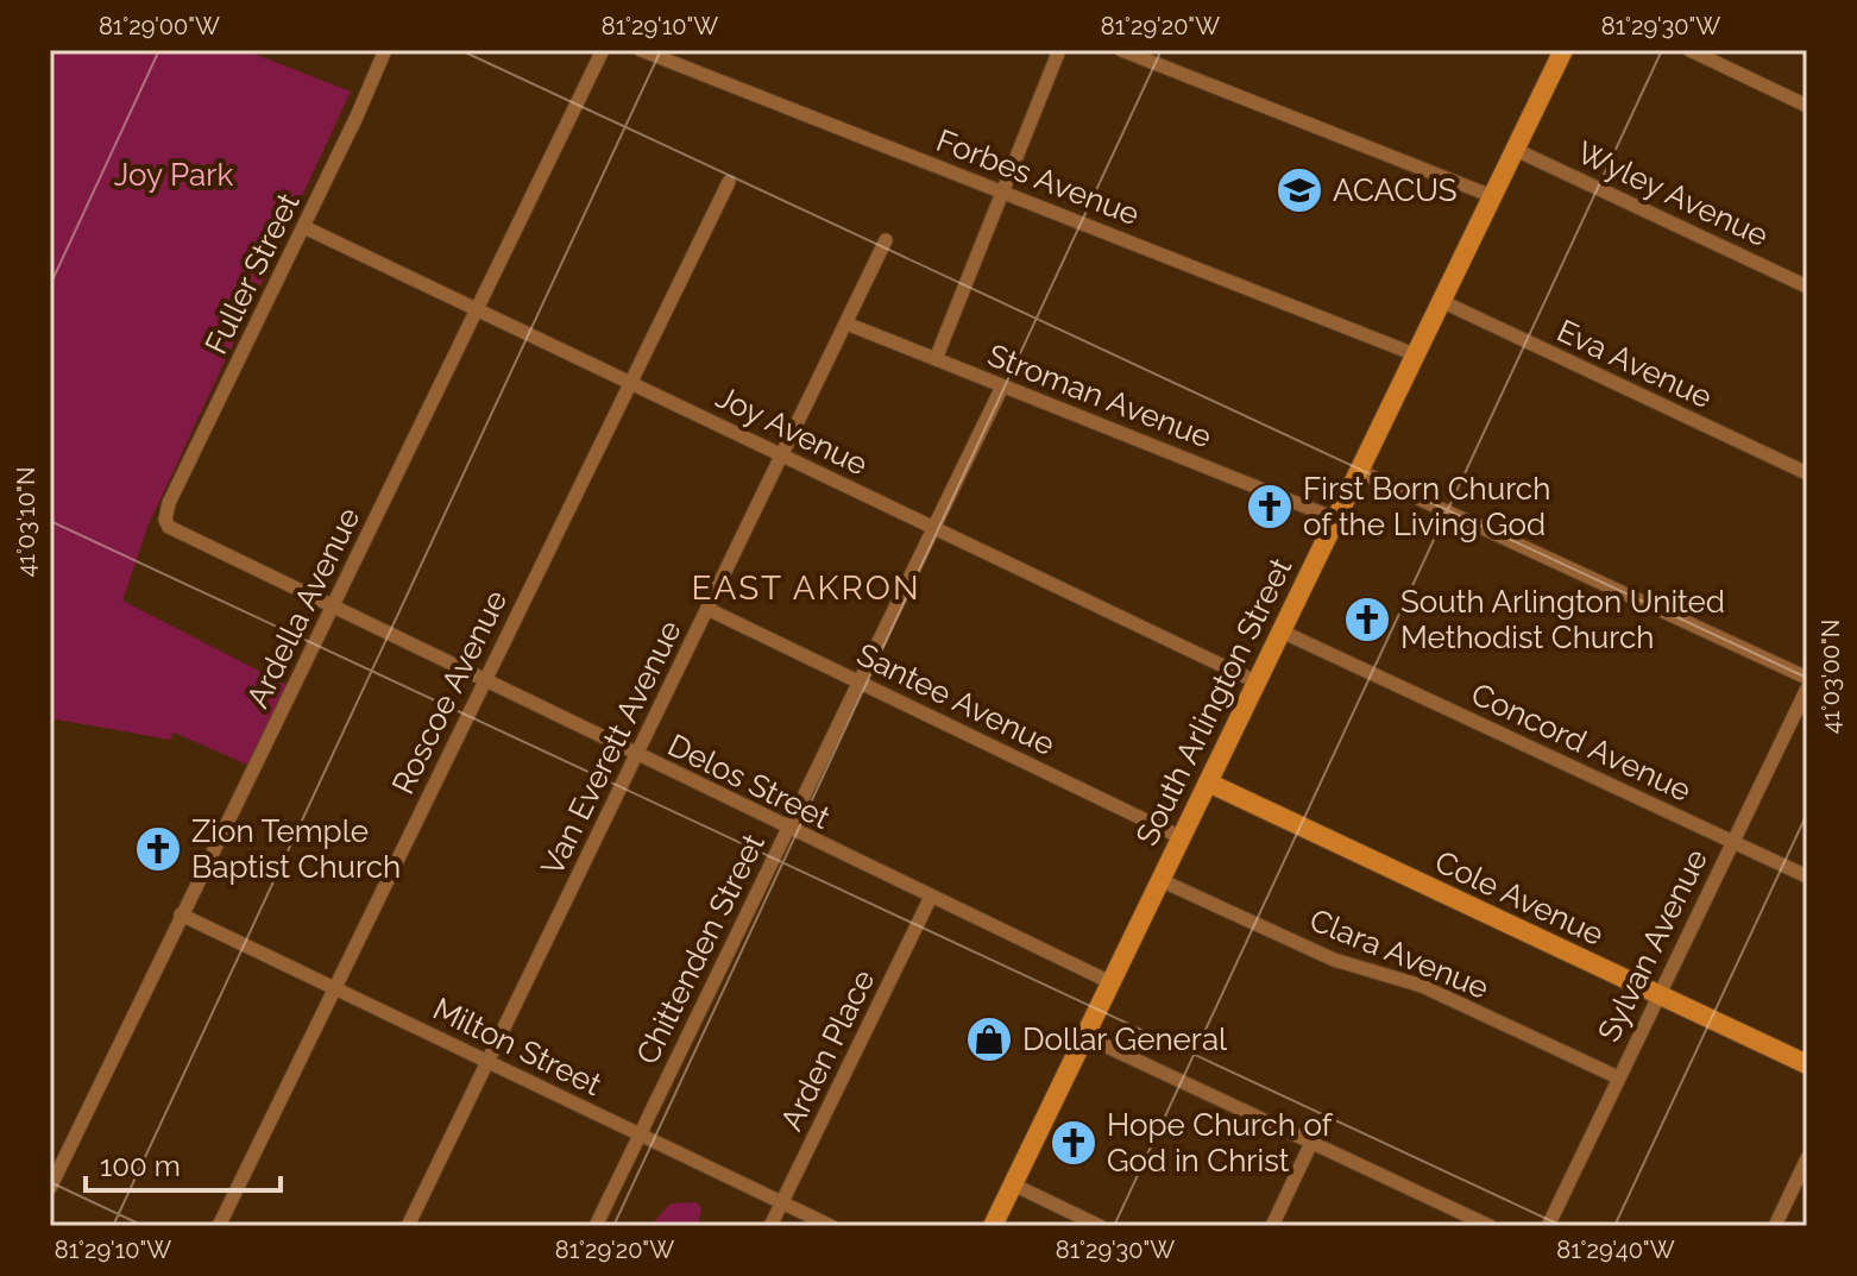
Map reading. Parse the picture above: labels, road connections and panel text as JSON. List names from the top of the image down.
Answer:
{
  "streets": {
    "main road": ["South Arlington Street", "Cole Avenue"],
    "street": [
      "Forbes Avenue",
      "Wyley Avenue",
      "Fuller Street",
      "Eva Avenue",
      "Stroman Avenue",
      "Joy Avenue",
      "Ardella Avenue",
      "Roscoe Avenue",
      "Santee Avenue",
      "Concord Avenue",
      "Van Everett Avenue",
      "Delos Street",
      "Sylvan Avenue",
      "Chittenden Street",
      "Clara Avenue",
      "Milton Street",
      "Arden Place"
    ]
  },
  "crossings": [
    ["Forbes Avenue", "South Arlington Street"],
    ["Wyley Avenue", "South Arlington Street"],
    ["Fuller Street", "Joy Avenue"],
    ["Fuller Street", "Delos Street"],
    ["Eva Avenue", "South Arlington Street"],
    ["Stroman Avenue", "South Arlington Street"],
    ["Stroman Avenue", "Van Everett Avenue"],
    ["Stroman Avenue", "Chittenden Street"],
    ["Joy Avenue", "Ardella Avenue"],
    ["Joy Avenue", "Roscoe Avenue"],
    ["Joy Avenue", "South Arlington Street"],
    ["Joy Avenue", "Van Everett Avenue"],
    ["Joy Avenue", "Chittenden Street"],
    ["Ardella Avenue", "Delos Street"],
    ["Ardella Avenue", "Milton Street"],
    ["Roscoe Avenue", "Delos Street"],
    ["Roscoe Avenue", "Milton Street"],
    ["Santee Avenue", "South Arlington Street"],
    ["Santee Avenue", "Van Everett Avenue"],
    ["Santee Avenue", "Chittenden Street"],
    ["South Arlington Street", "Concord Avenue"],
    ["South Arlington Street", "Delos Street"],
    ["South Arlington Street", "Cole Avenue"],
    ["South Arlington Street", "Clara Avenue"],
    ["Concord Avenue", "Sylvan Avenue"],
    ["Van Everett Avenue", "Delos Street"],
    ["Van Everett Avenue", "Milton Street"],
    ["Delos Street", "Chittenden Street"],
    ["Delos Street", "Arden Place"],
    ["Cole Avenue", "Sylvan Avenue"],
    ["Sylvan Avenue", "Clara Avenue"],
    ["Chittenden Street", "Milton Street"],
    ["Milton Street", "Arden Place"]
  ],
  "districts": ["EAST AKRON"],
  "parks": ["Joy Park"],
  "places": {
    "school or university": ["ACACUS"],
    "church": [
      "First Born Church of the Living God",
      "South Arlington United Methodist Church",
      "Zion Temple Baptist Church",
      "Hope Church of God in Christ"
    ],
    "shop": ["Dollar General"]
  },
  "scale_bar": "100 m",
  "coordinates": [
    "81°29'00\"W",
    "81°29'10\"W",
    "81°29'20\"W",
    "81°29'30\"W",
    "41°03'10\"N",
    "41°03'00\"N",
    "81°29'40\"W"
  ]
}
